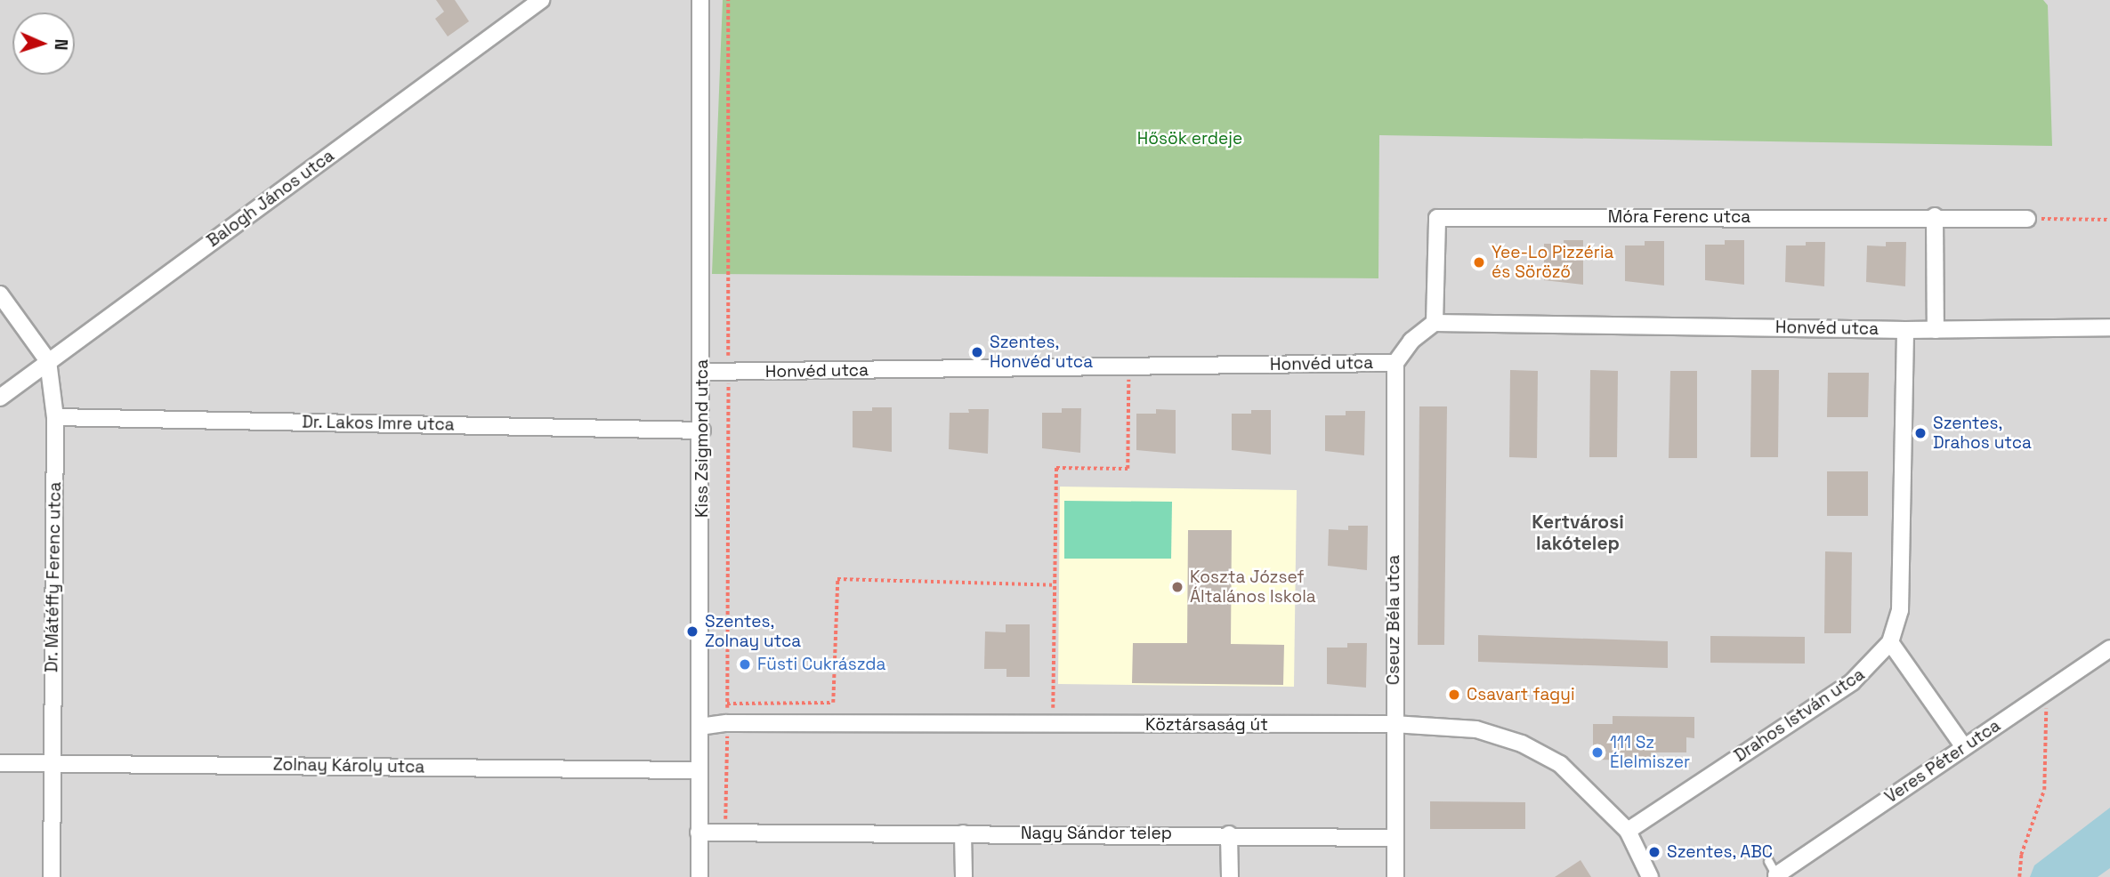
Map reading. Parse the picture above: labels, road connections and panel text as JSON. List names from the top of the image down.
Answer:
{
  "streets": {
    "street": [
      "Balogh János utca",
      "Móra Ferenc utca",
      "Honvéd utca",
      "Dr. Lakos Imre utca",
      "Kiss Zsigmond utca",
      "Dr. Mátéffy Ferenc utca",
      "Cseuz Béla utca",
      "Drahos István utca",
      "Köztársaság út",
      "Veres Péter utca",
      "Zolnay Károly utca",
      "Nagy Sándor telep"
    ]
  },
  "crossings": [
    ["Balogh János utca", "Dr. Mátéffy Ferenc utca"],
    ["Móra Ferenc utca", "Honvéd utca"],
    ["Honvéd utca", "Kiss Zsigmond utca"],
    ["Honvéd utca", "Cseuz Béla utca"],
    ["Honvéd utca", "Drahos István utca"],
    ["Dr. Lakos Imre utca", "Kiss Zsigmond utca"],
    ["Dr. Lakos Imre utca", "Dr. Mátéffy Ferenc utca"],
    ["Kiss Zsigmond utca", "Köztársaság út"],
    ["Kiss Zsigmond utca", "Zolnay Károly utca"],
    ["Kiss Zsigmond utca", "Nagy Sándor telep"],
    ["Dr. Mátéffy Ferenc utca", "Zolnay Károly utca"],
    ["Cseuz Béla utca", "Köztársaság út"],
    ["Cseuz Béla utca", "Nagy Sándor telep"],
    ["Drahos István utca", "Köztársaság út"]
  ],
  "districts": ["Kertvárosi lakótelep"],
  "parks": ["Hősök erdeje"],
  "places": [
    "Yee-Lo Pizzéria és Söröző",
    "Szentes, Honvéd utca",
    "Szentes, Drahos utca",
    "Koszta József Általános Iskola",
    "Szentes, Zolnay utca",
    "Füsti Cukrászda",
    "Csavart fagyi",
    "111 Sz Élelmiszer",
    "Szentes, ABC"
  ],
  "north": "right"
}
